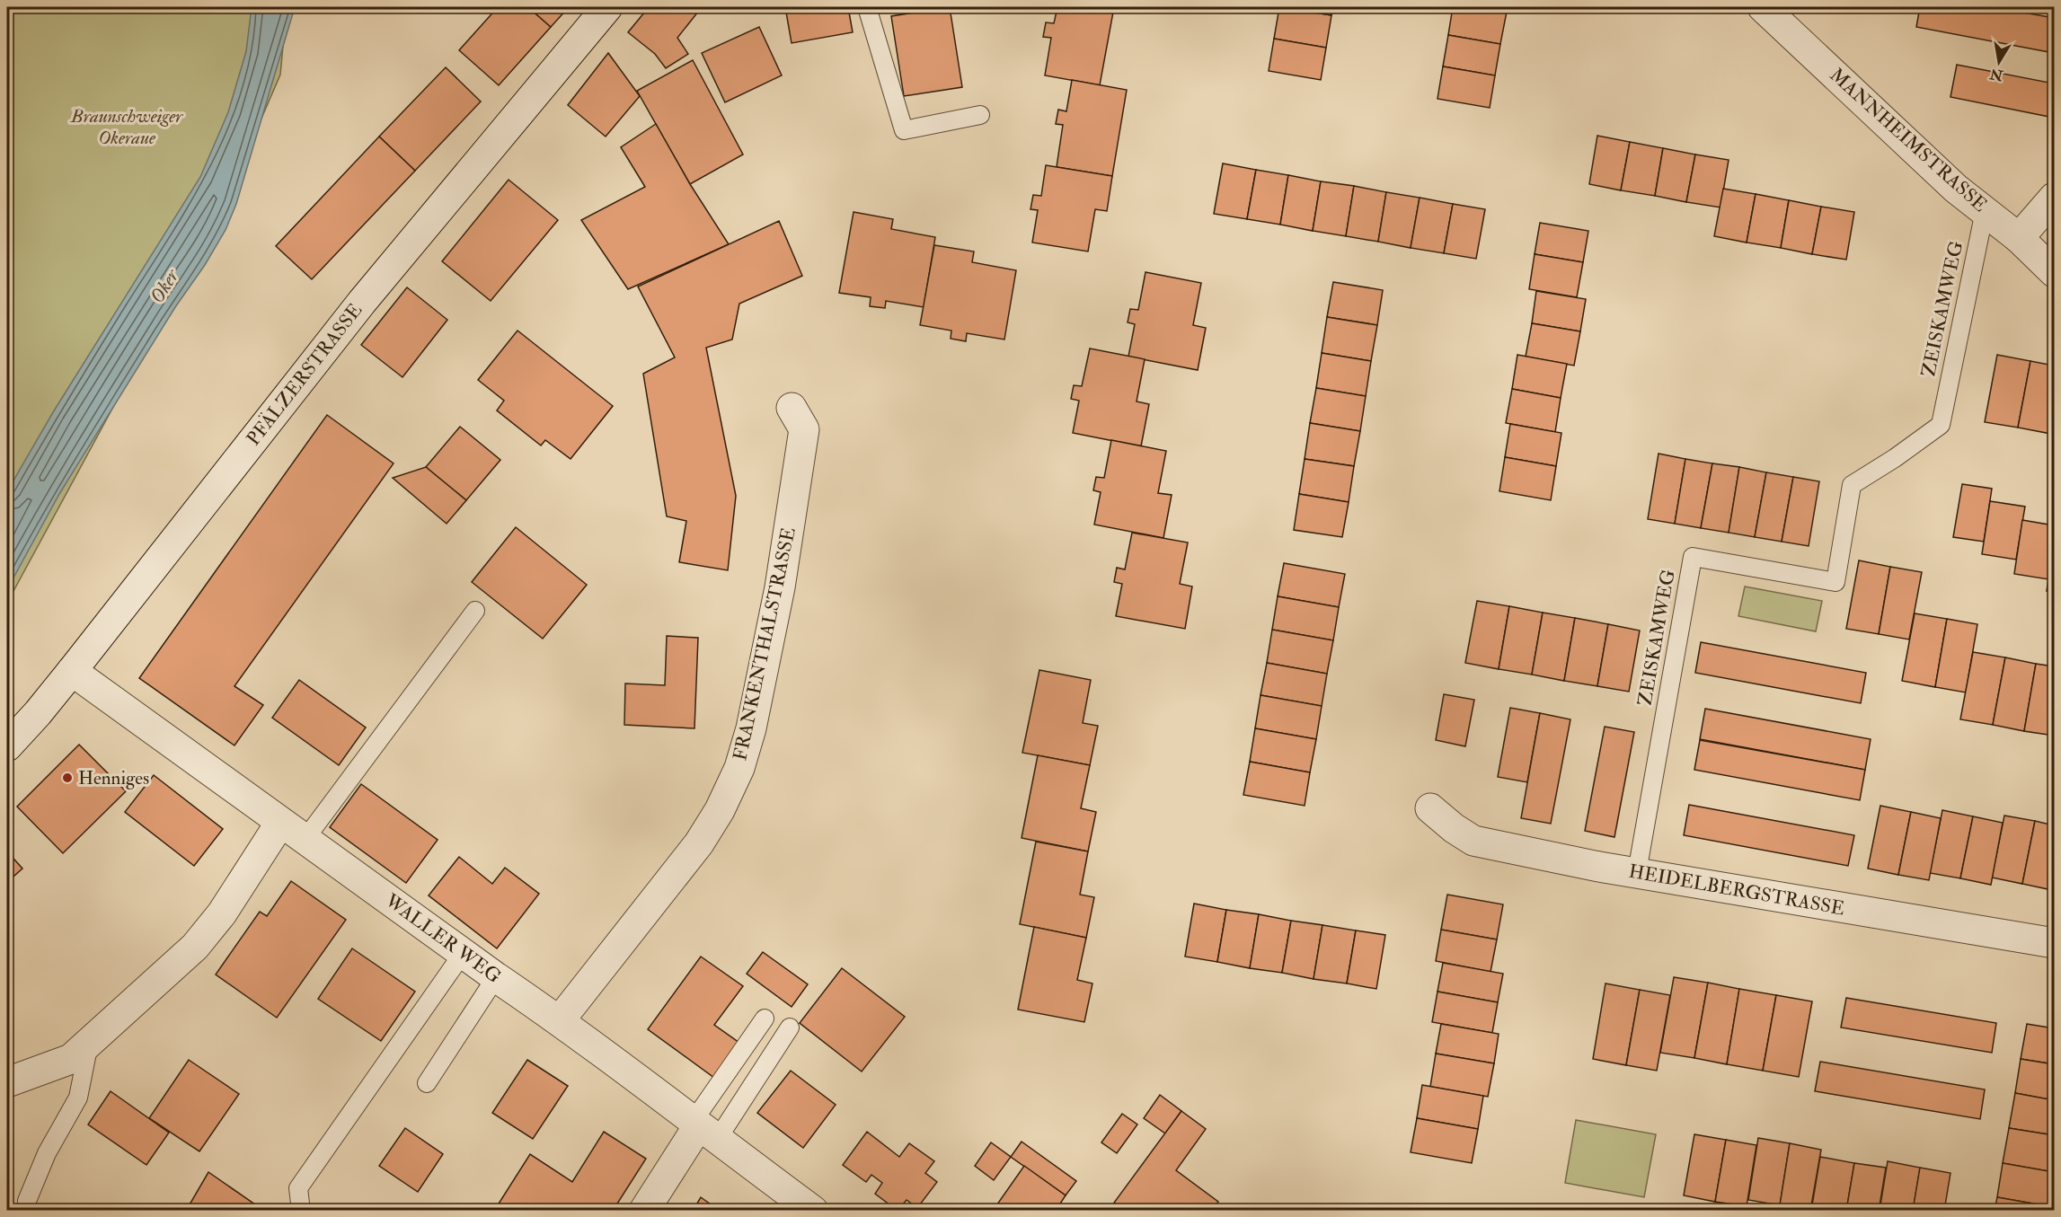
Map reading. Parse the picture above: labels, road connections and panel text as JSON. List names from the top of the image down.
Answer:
{
  "streets": {
    "street": [
      "MANNHEIMSTRASSE",
      "PFÄLZERSTRASSE",
      "FRANKENTHALSTRASSE",
      "HEIDELBERGSTRASSE",
      "WALLER WEG"
    ],
    "lane": ["ZEISKAMWEG"]
  },
  "crossings": [
    ["MANNHEIMSTRASSE", "ZEISKAMWEG"],
    ["ZEISKAMWEG", "HEIDELBERGSTRASSE"],
    ["PFÄLZERSTRASSE", "WALLER WEG"],
    ["FRANKENTHALSTRASSE", "WALLER WEG"]
  ],
  "water": ["Oker"],
  "parks": ["Braunschweiger Okeraue"],
  "places": ["Henniges"],
  "north": "bottom"
}
